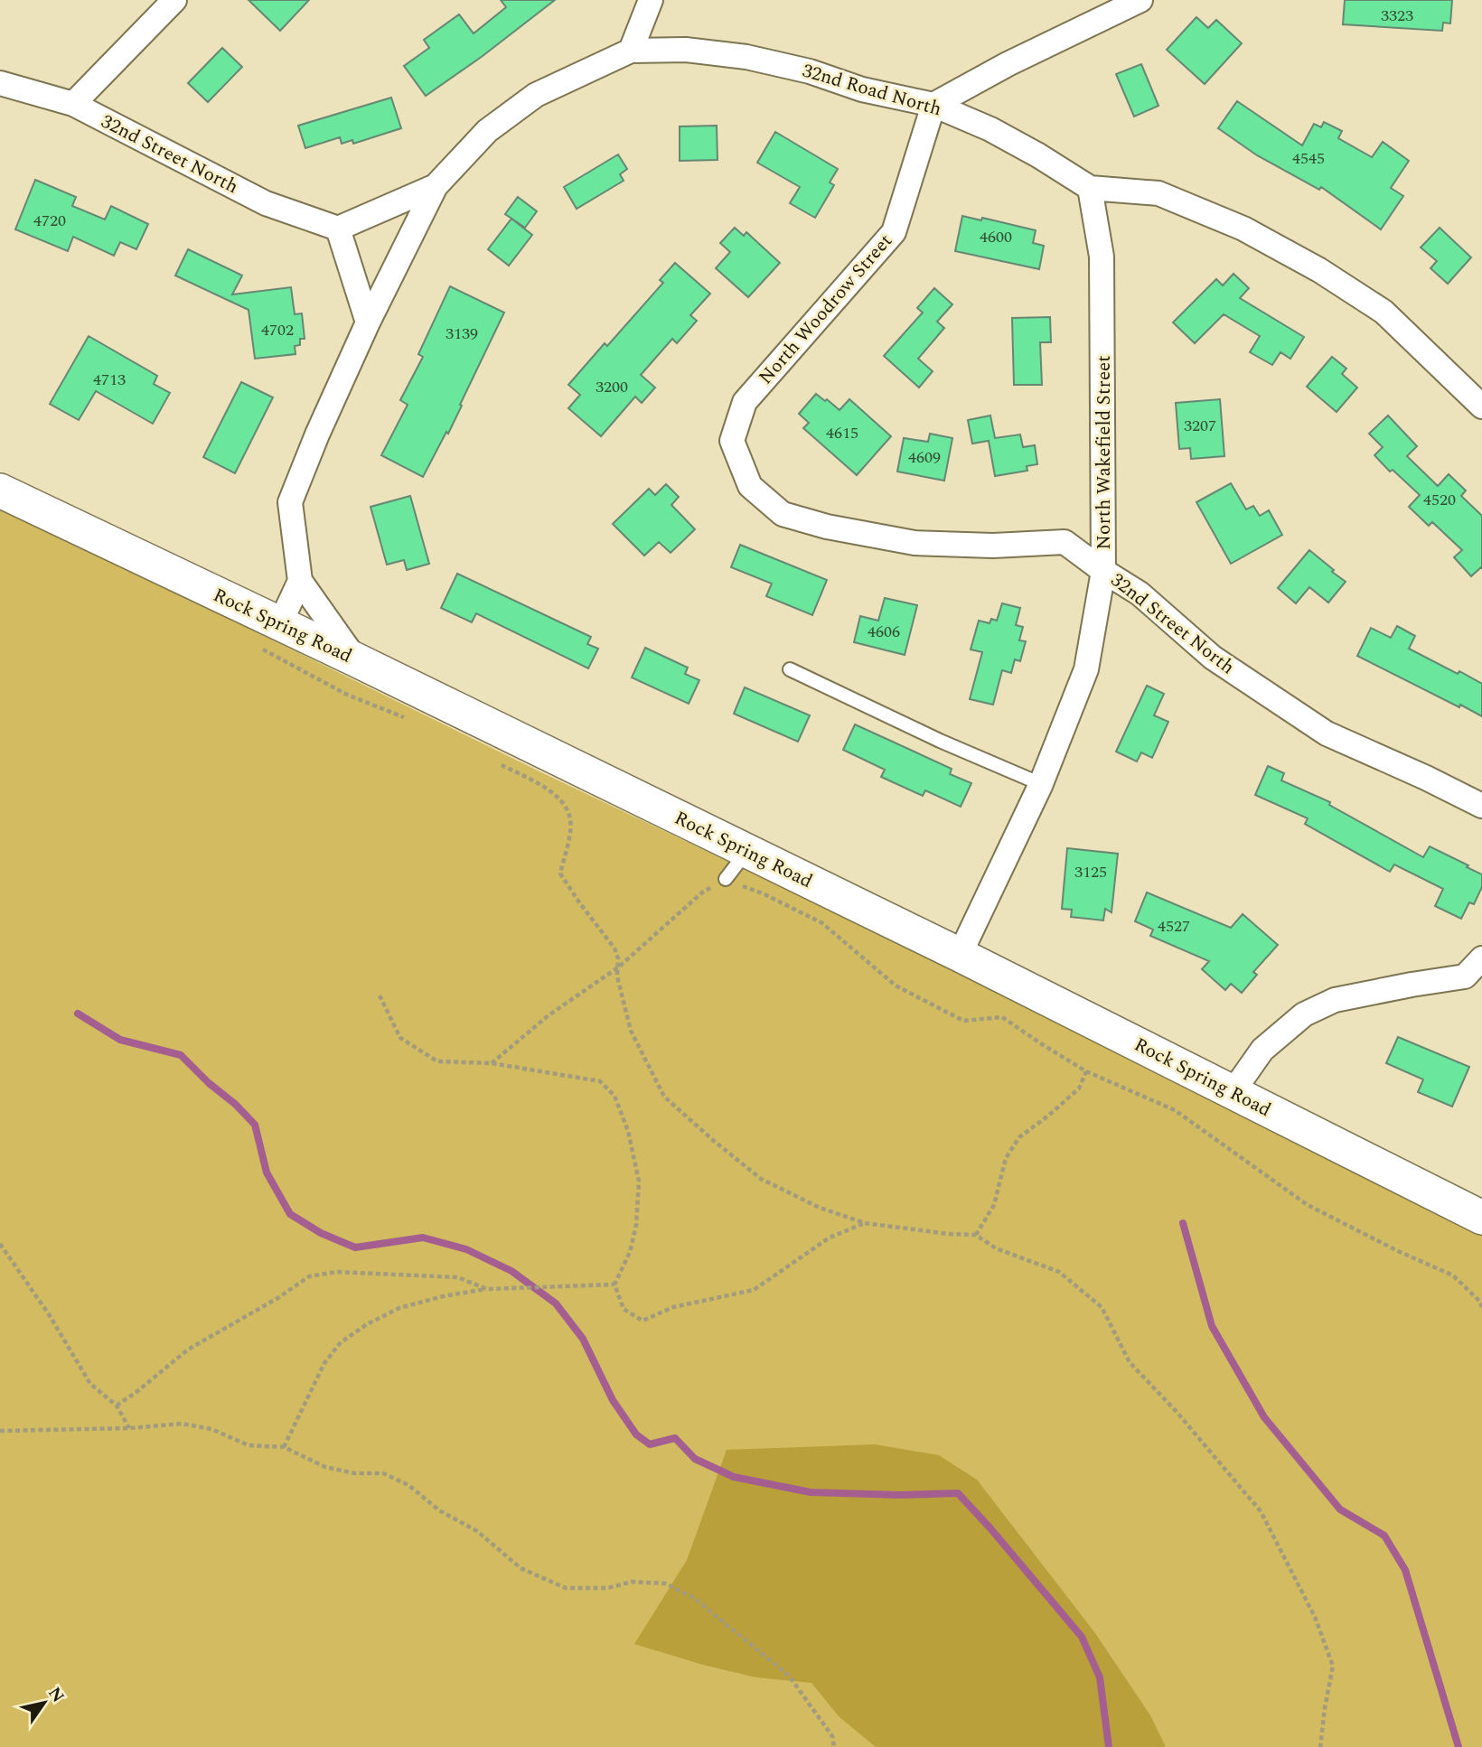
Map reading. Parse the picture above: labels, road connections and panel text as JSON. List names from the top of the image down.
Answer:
{
  "streets": {
    "street": [
      "32nd Road North",
      "32nd Street North",
      "North Woodrow Street",
      "North Wakefield Street",
      "Rock Spring Road"
    ]
  },
  "crossings": [
    ["32nd Road North", "North Woodrow Street"],
    ["32nd Road North", "North Wakefield Street"],
    ["32nd Street North", "North Woodrow Street"],
    ["32nd Street North", "North Wakefield Street"],
    ["North Wakefield Street", "Rock Spring Road"]
  ],
  "house_numbers": [
    "3323",
    "4545",
    "4720",
    "4600",
    "4702",
    "3139",
    "4713",
    "3200",
    "3207",
    "4615",
    "4609",
    "4520",
    "4606",
    "3125",
    "4527"
  ],
  "north": "top right"
}
